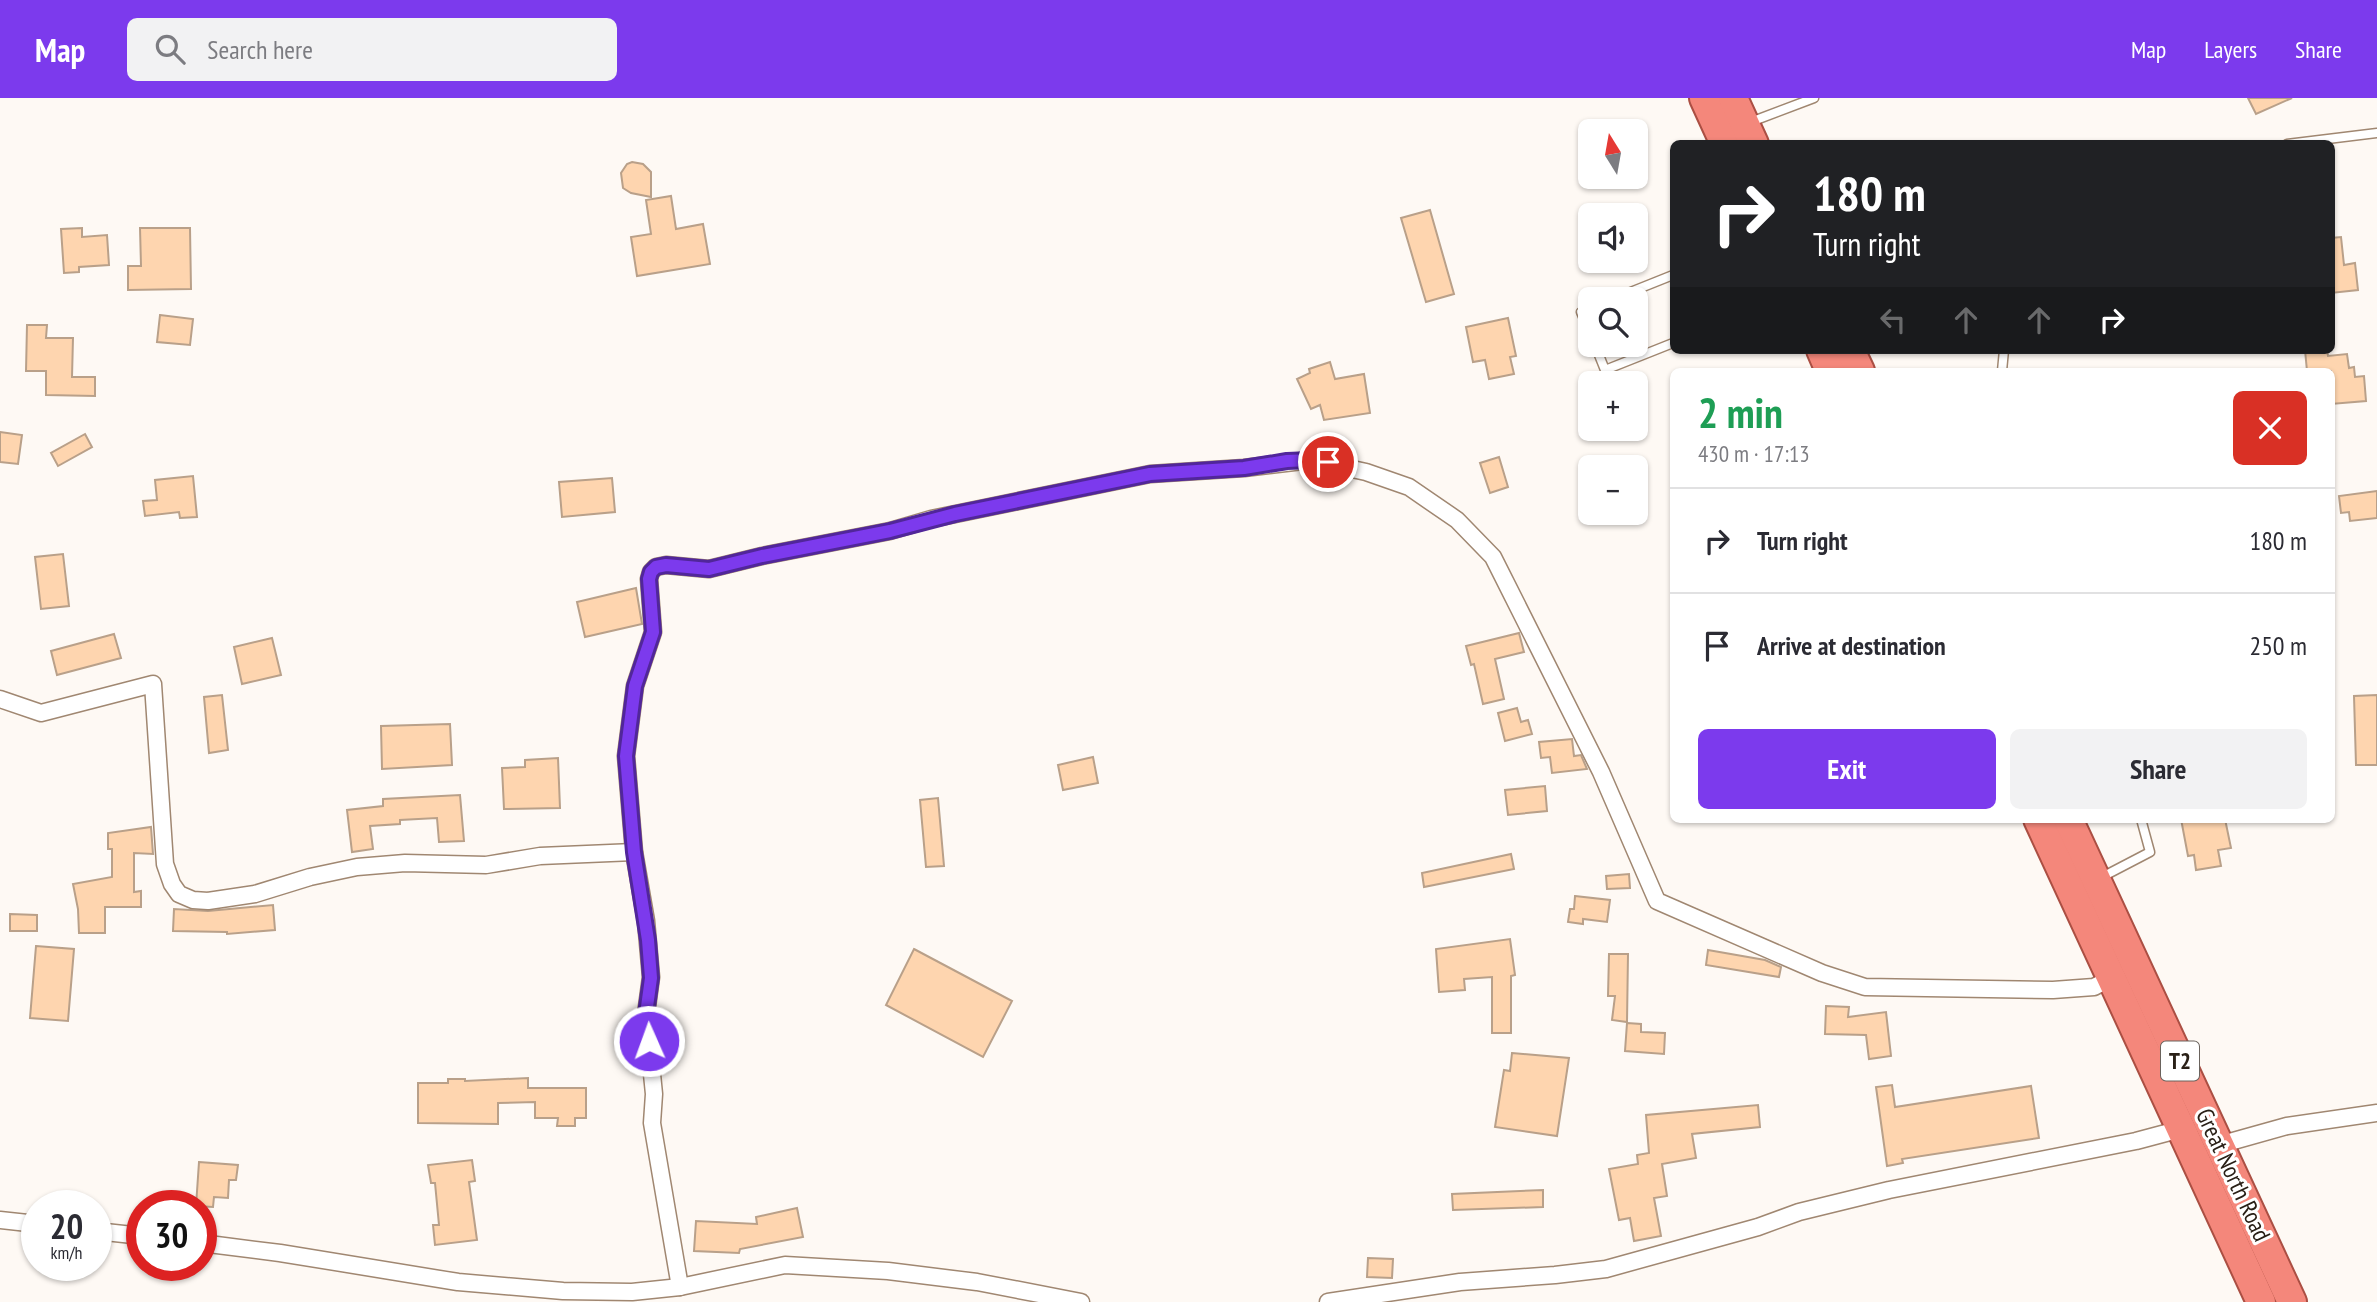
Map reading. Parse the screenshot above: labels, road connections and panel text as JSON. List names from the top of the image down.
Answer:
{
  "streets": {
    "highway": ["T2", "Great North Road"]
  },
  "north": "top",
  "page": {
    "header": "Map",
    "search": "Search here",
    "nav": ["Map", "Layers", "Share"],
    "map_buttons": ["+", "−"],
    "turn": ["180 m", "Turn right"],
    "heading": ["2 min", "430 m · 17:13"],
    "list": [
      {
        "name": "Turn right",
        "value": "180 m"
      },
      {
        "name": "Arrive at destination",
        "value": "250 m"
      }
    ],
    "buttons": ["Exit", "Share"],
    "speed": "20 km/h",
    "limit": "30"
  }
}
